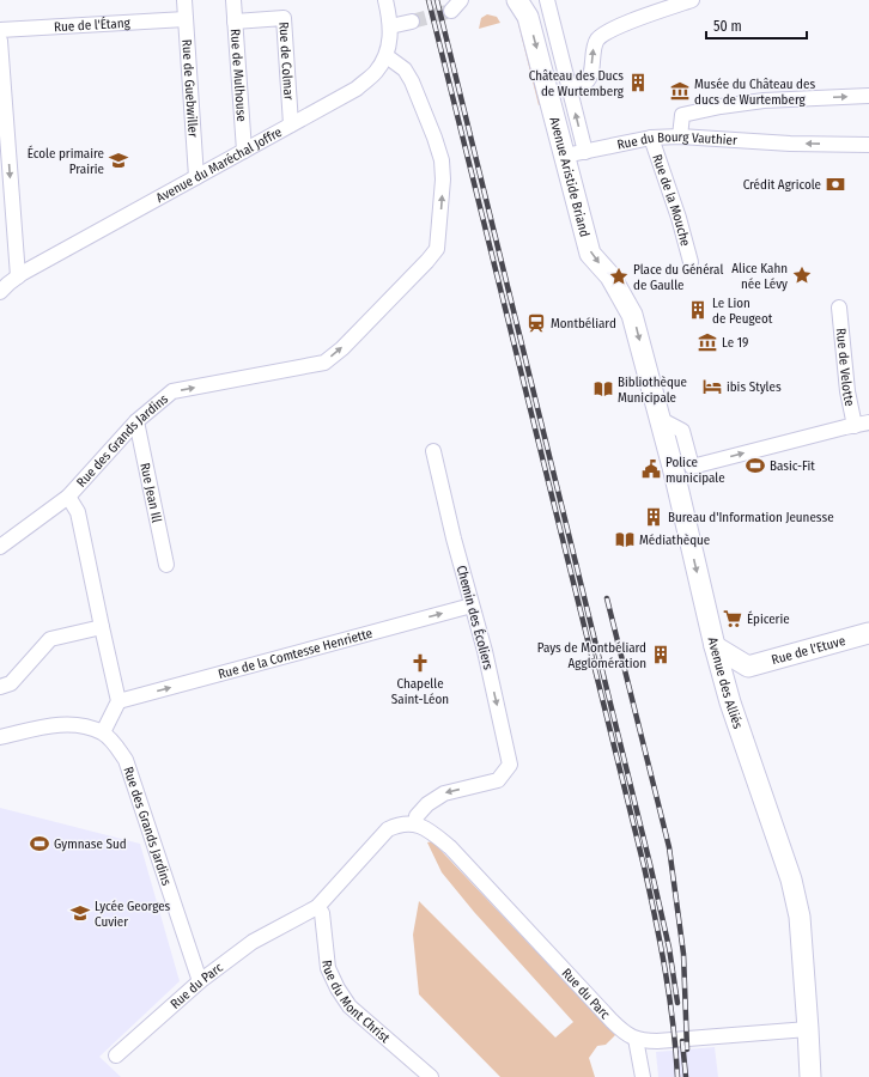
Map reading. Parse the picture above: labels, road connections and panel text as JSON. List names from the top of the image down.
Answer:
{
  "streets": {
    "main road": ["Avenue Aristide Briand", "Rue de l'Etuve", "Avenue des Alliés"],
    "street": [
      "Rue de l'Étang",
      "Rue de Colmar",
      "Rue de Mulhouse",
      "Rue de Guebwiller",
      "Rue du Bourg Vauthier",
      "Avenue du Maréchal Joffre",
      "Rue de la Mouche",
      "Rue de Velotte",
      "Rue des Grands Jardins",
      "Rue Jean Ill",
      "Chemin des Écoliers",
      "Rue de la Comtesse Henriette",
      "Rue du Parc",
      "Rue du Mont Christ"
    ]
  },
  "crossings": [
    ["Rue de l'Étang", "Rue de Guebwiller"],
    ["Rue de Colmar", "Rue de Mulhouse"],
    ["Rue de Colmar", "Avenue du Maréchal Joffre"],
    ["Rue de Mulhouse", "Avenue du Maréchal Joffre"],
    ["Rue de Guebwiller", "Avenue du Maréchal Joffre"],
    ["Rue du Bourg Vauthier", "Avenue Aristide Briand"],
    ["Rue du Bourg Vauthier", "Rue de la Mouche"],
    ["Avenue du Maréchal Joffre", "Rue des Grands Jardins"],
    ["Avenue Aristide Briand", "Avenue des Alliés"],
    ["Rue des Grands Jardins", "Rue Jean Ill"],
    ["Rue des Grands Jardins", "Rue de la Comtesse Henriette"],
    ["Rue des Grands Jardins", "Rue du Parc"],
    ["Chemin des Écoliers", "Rue de la Comtesse Henriette"],
    ["Chemin des Écoliers", "Rue du Parc"],
    ["Avenue des Alliés", "Rue du Parc"],
    ["Rue du Parc", "Rue du Mont Christ"]
  ],
  "one_way": [
    "Rue du Bourg Vauthier",
    "Avenue Aristide Briand",
    "Rue de la Comtesse Henriette",
    "Avenue des Alliés"
  ],
  "places": {
    "building": [
      "Château des Ducs de Wurtemberg",
      "Le Lion de Peugeot",
      "Bureau d'Information Jeunesse",
      "Pays de Montbéliard Agglomération"
    ],
    "museum": ["Musée du Château des ducs de Wurtemberg", "Le 19"],
    "school or university": ["École primaire Prairie", "Lycée Georges Cuvier"],
    "bank": ["Crédit Agricole"],
    "place": ["Alice Kahn née Lévy", "Place du Général de Gaulle"],
    "station": ["Montbéliard"],
    "hotel": ["ibis Styles"],
    "library": ["Bibliothèque Municipale", "Médiathèque"],
    "sports": ["Basic-Fit", "Gymnase Sud"],
    "public building": ["Police municipale"],
    "supermarket": ["Épicerie"],
    "church": ["Chapelle Saint-Léon"]
  },
  "scale_bar": "50 m"
}
